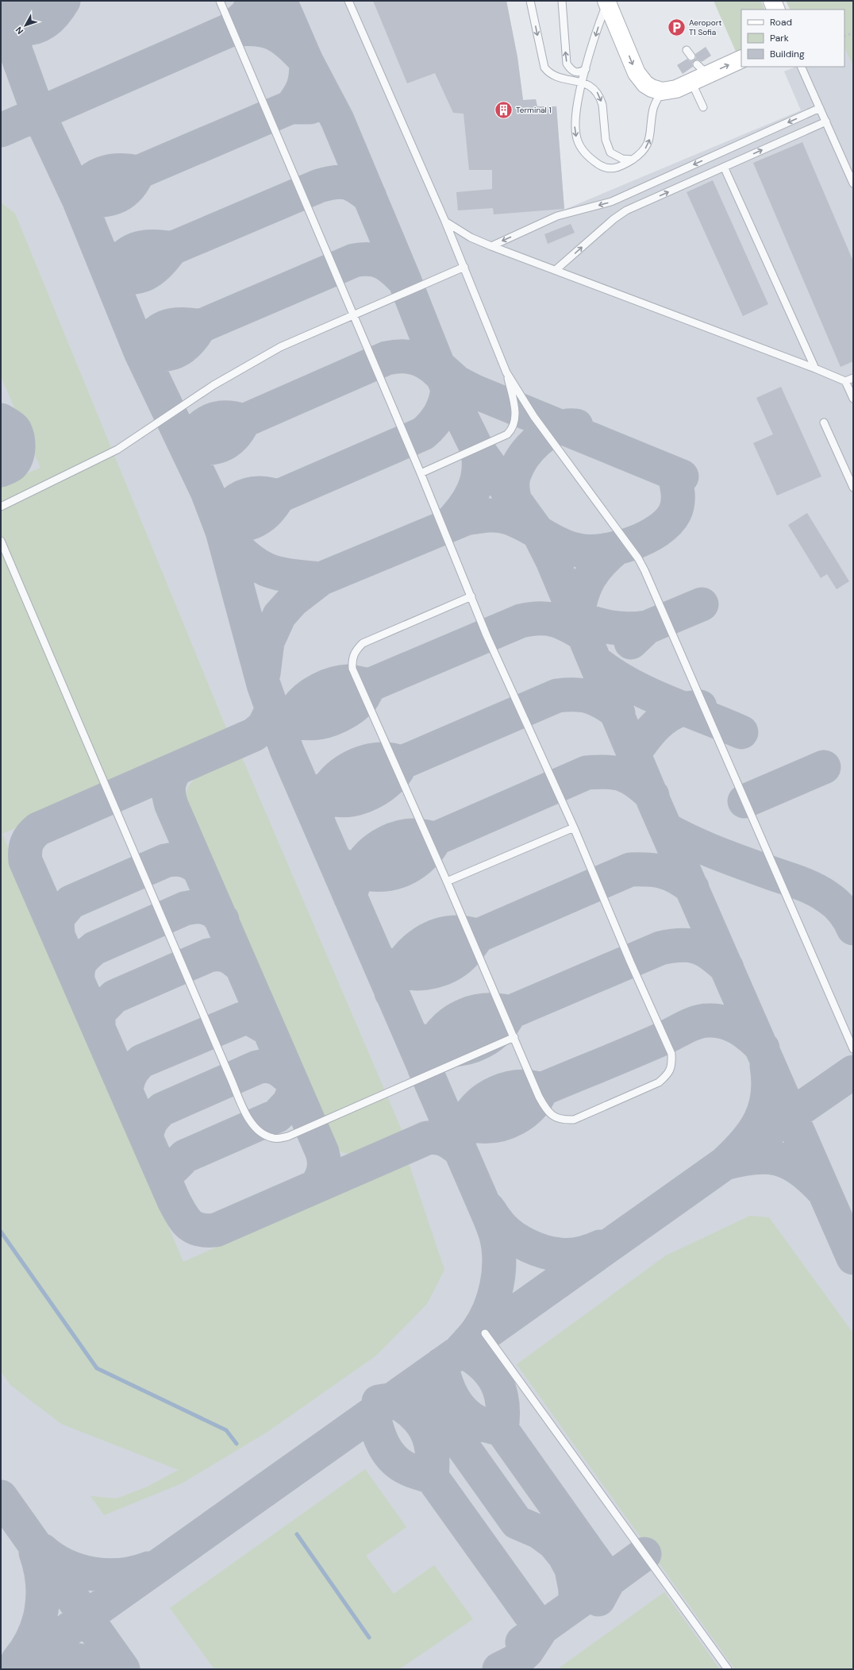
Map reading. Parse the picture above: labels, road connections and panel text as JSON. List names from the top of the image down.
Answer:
{
  "places": {
    "parking": ["Aeroport T1 Sofia"],
    "building": ["Terminal 1"]
  },
  "legend": ["Road", "Park", "Building"],
  "north": "bottom left"
}
